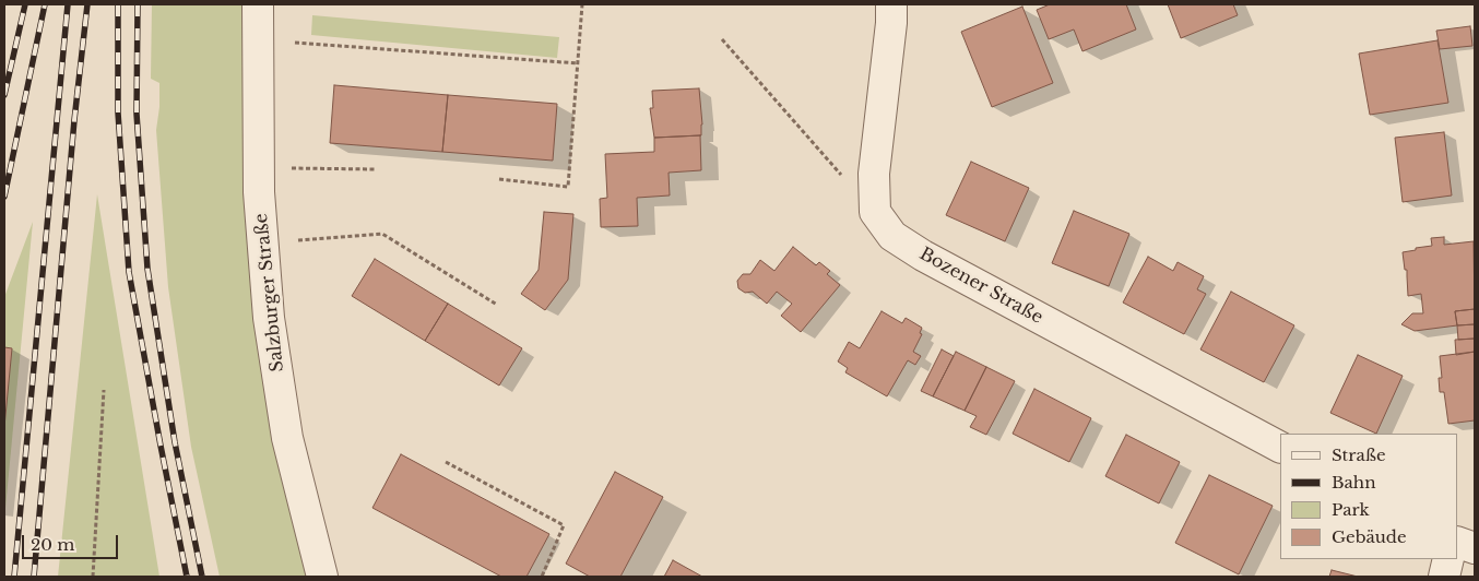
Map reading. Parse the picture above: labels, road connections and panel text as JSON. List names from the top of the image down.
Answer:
{
  "streets": {
    "street": ["Bozener Straße", "Salzburger Straße"]
  },
  "legend": [
    "Straße",
    "Bahn",
    "Park",
    "Gebäude"
  ],
  "scale_bar": "20 m"
}
